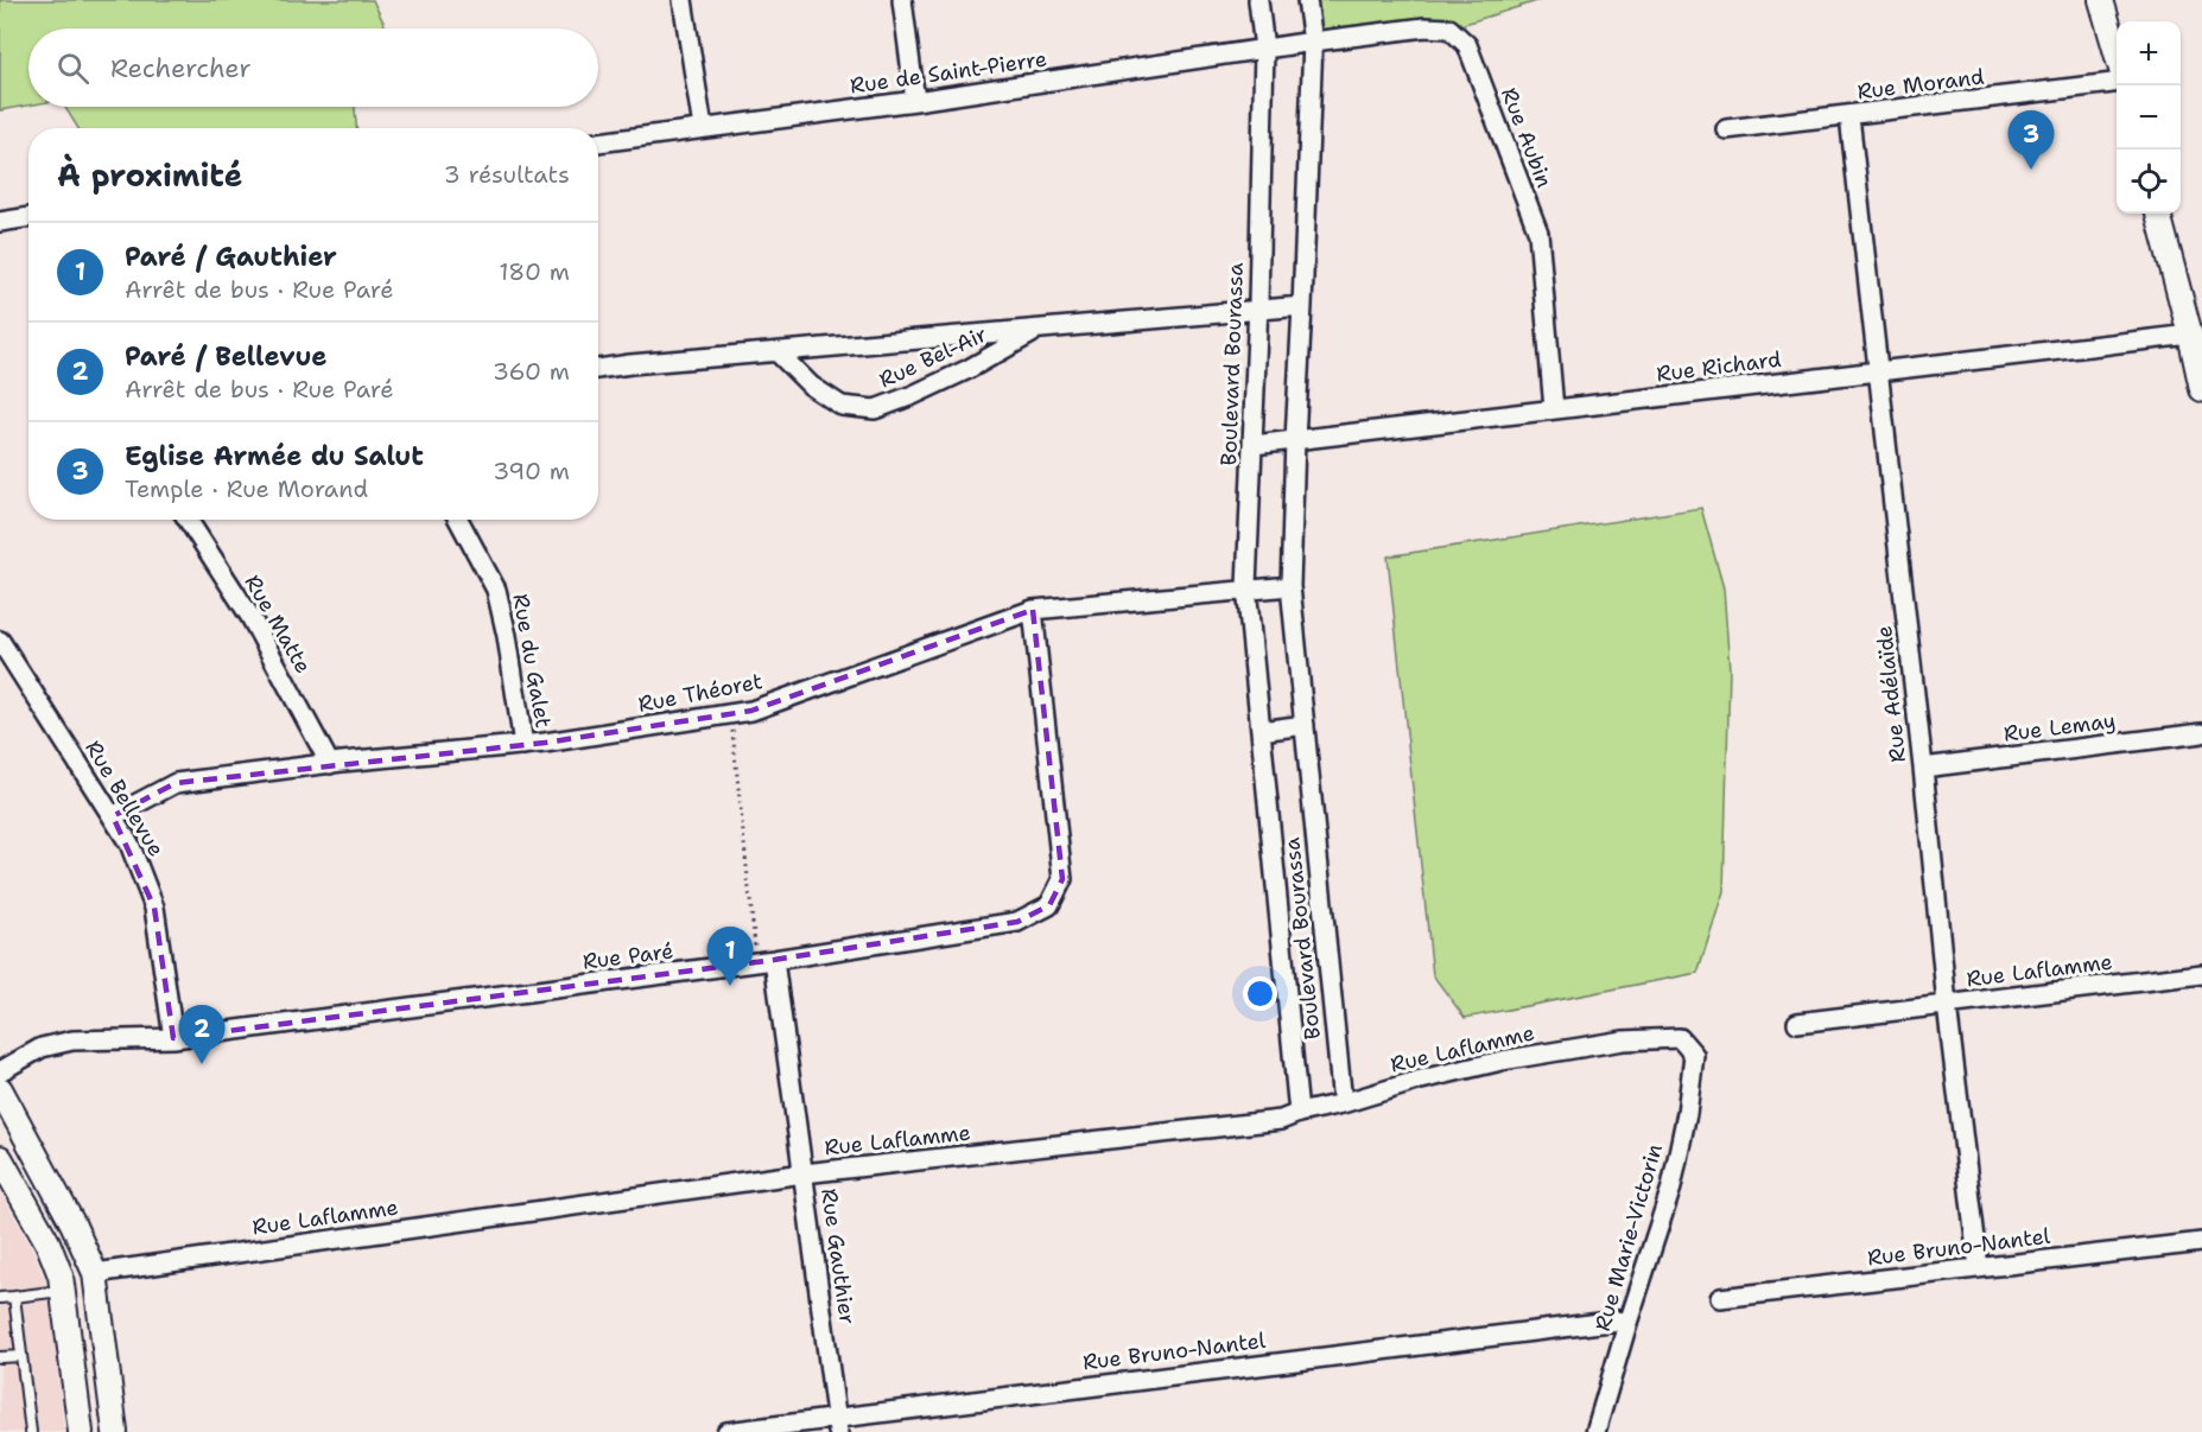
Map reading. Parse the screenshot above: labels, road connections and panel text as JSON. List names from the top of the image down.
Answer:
{
  "streets": {
    "street": [
      "Rue de Saint-Pierre",
      "Rue Morand",
      "Rue Aubin",
      "Rue Bel-Air",
      "Boulevard Bourassa",
      "Rue Richard",
      "Rue Matte",
      "Rue du Galet",
      "Rue Théoret",
      "Rue Adélaïde",
      "Rue Lemay",
      "Rue Bellevue",
      "Rue Paré",
      "Rue Laflamme",
      "Rue Marie-Victorin",
      "Rue Bruno-Nantel",
      "Rue Gauthier"
    ]
  },
  "crossings": [
    ["Rue de Saint-Pierre", "Rue Aubin"],
    ["Rue de Saint-Pierre", "Boulevard Bourassa"],
    ["Rue Morand", "Rue Adélaïde"],
    ["Rue Aubin", "Boulevard Bourassa"],
    ["Rue Aubin", "Rue Richard"],
    ["Rue Bel-Air", "Boulevard Bourassa"],
    ["Boulevard Bourassa", "Rue Richard"],
    ["Boulevard Bourassa", "Rue Théoret"],
    ["Boulevard Bourassa", "Rue Laflamme"],
    ["Rue Richard", "Rue Adélaïde"],
    ["Rue Matte", "Rue Théoret"],
    ["Rue du Galet", "Rue Théoret"],
    ["Rue Théoret", "Rue Bellevue"],
    ["Rue Théoret", "Rue Paré"],
    ["Rue Adélaïde", "Rue Lemay"],
    ["Rue Adélaïde", "Rue Laflamme"],
    ["Rue Adélaïde", "Rue Bruno-Nantel"],
    ["Rue Bellevue", "Rue Paré"],
    ["Rue Paré", "Rue Gauthier"],
    ["Rue Laflamme", "Rue Marie-Victorin"],
    ["Rue Laflamme", "Rue Gauthier"],
    ["Rue Marie-Victorin", "Rue Bruno-Nantel"],
    ["Rue Bruno-Nantel", "Rue Gauthier"]
  ],
  "page": {
    "map_buttons": ["+", "−"],
    "search": "Rechercher",
    "pins": ["3", "1", "2"],
    "heading": ["À proximité", "3 résultats"],
    "list": [
      {
        "mark": "1",
        "name": "Paré / Gauthier",
        "note": "Arrêt de bus · Rue Paré",
        "value": "180 m"
      },
      {
        "mark": "2",
        "name": "Paré / Bellevue",
        "note": "Arrêt de bus · Rue Paré",
        "value": "360 m"
      },
      {
        "mark": "3",
        "name": "Eglise Armée du Salut",
        "note": "Temple · Rue Morand",
        "value": "390 m"
      }
    ]
  }
}
